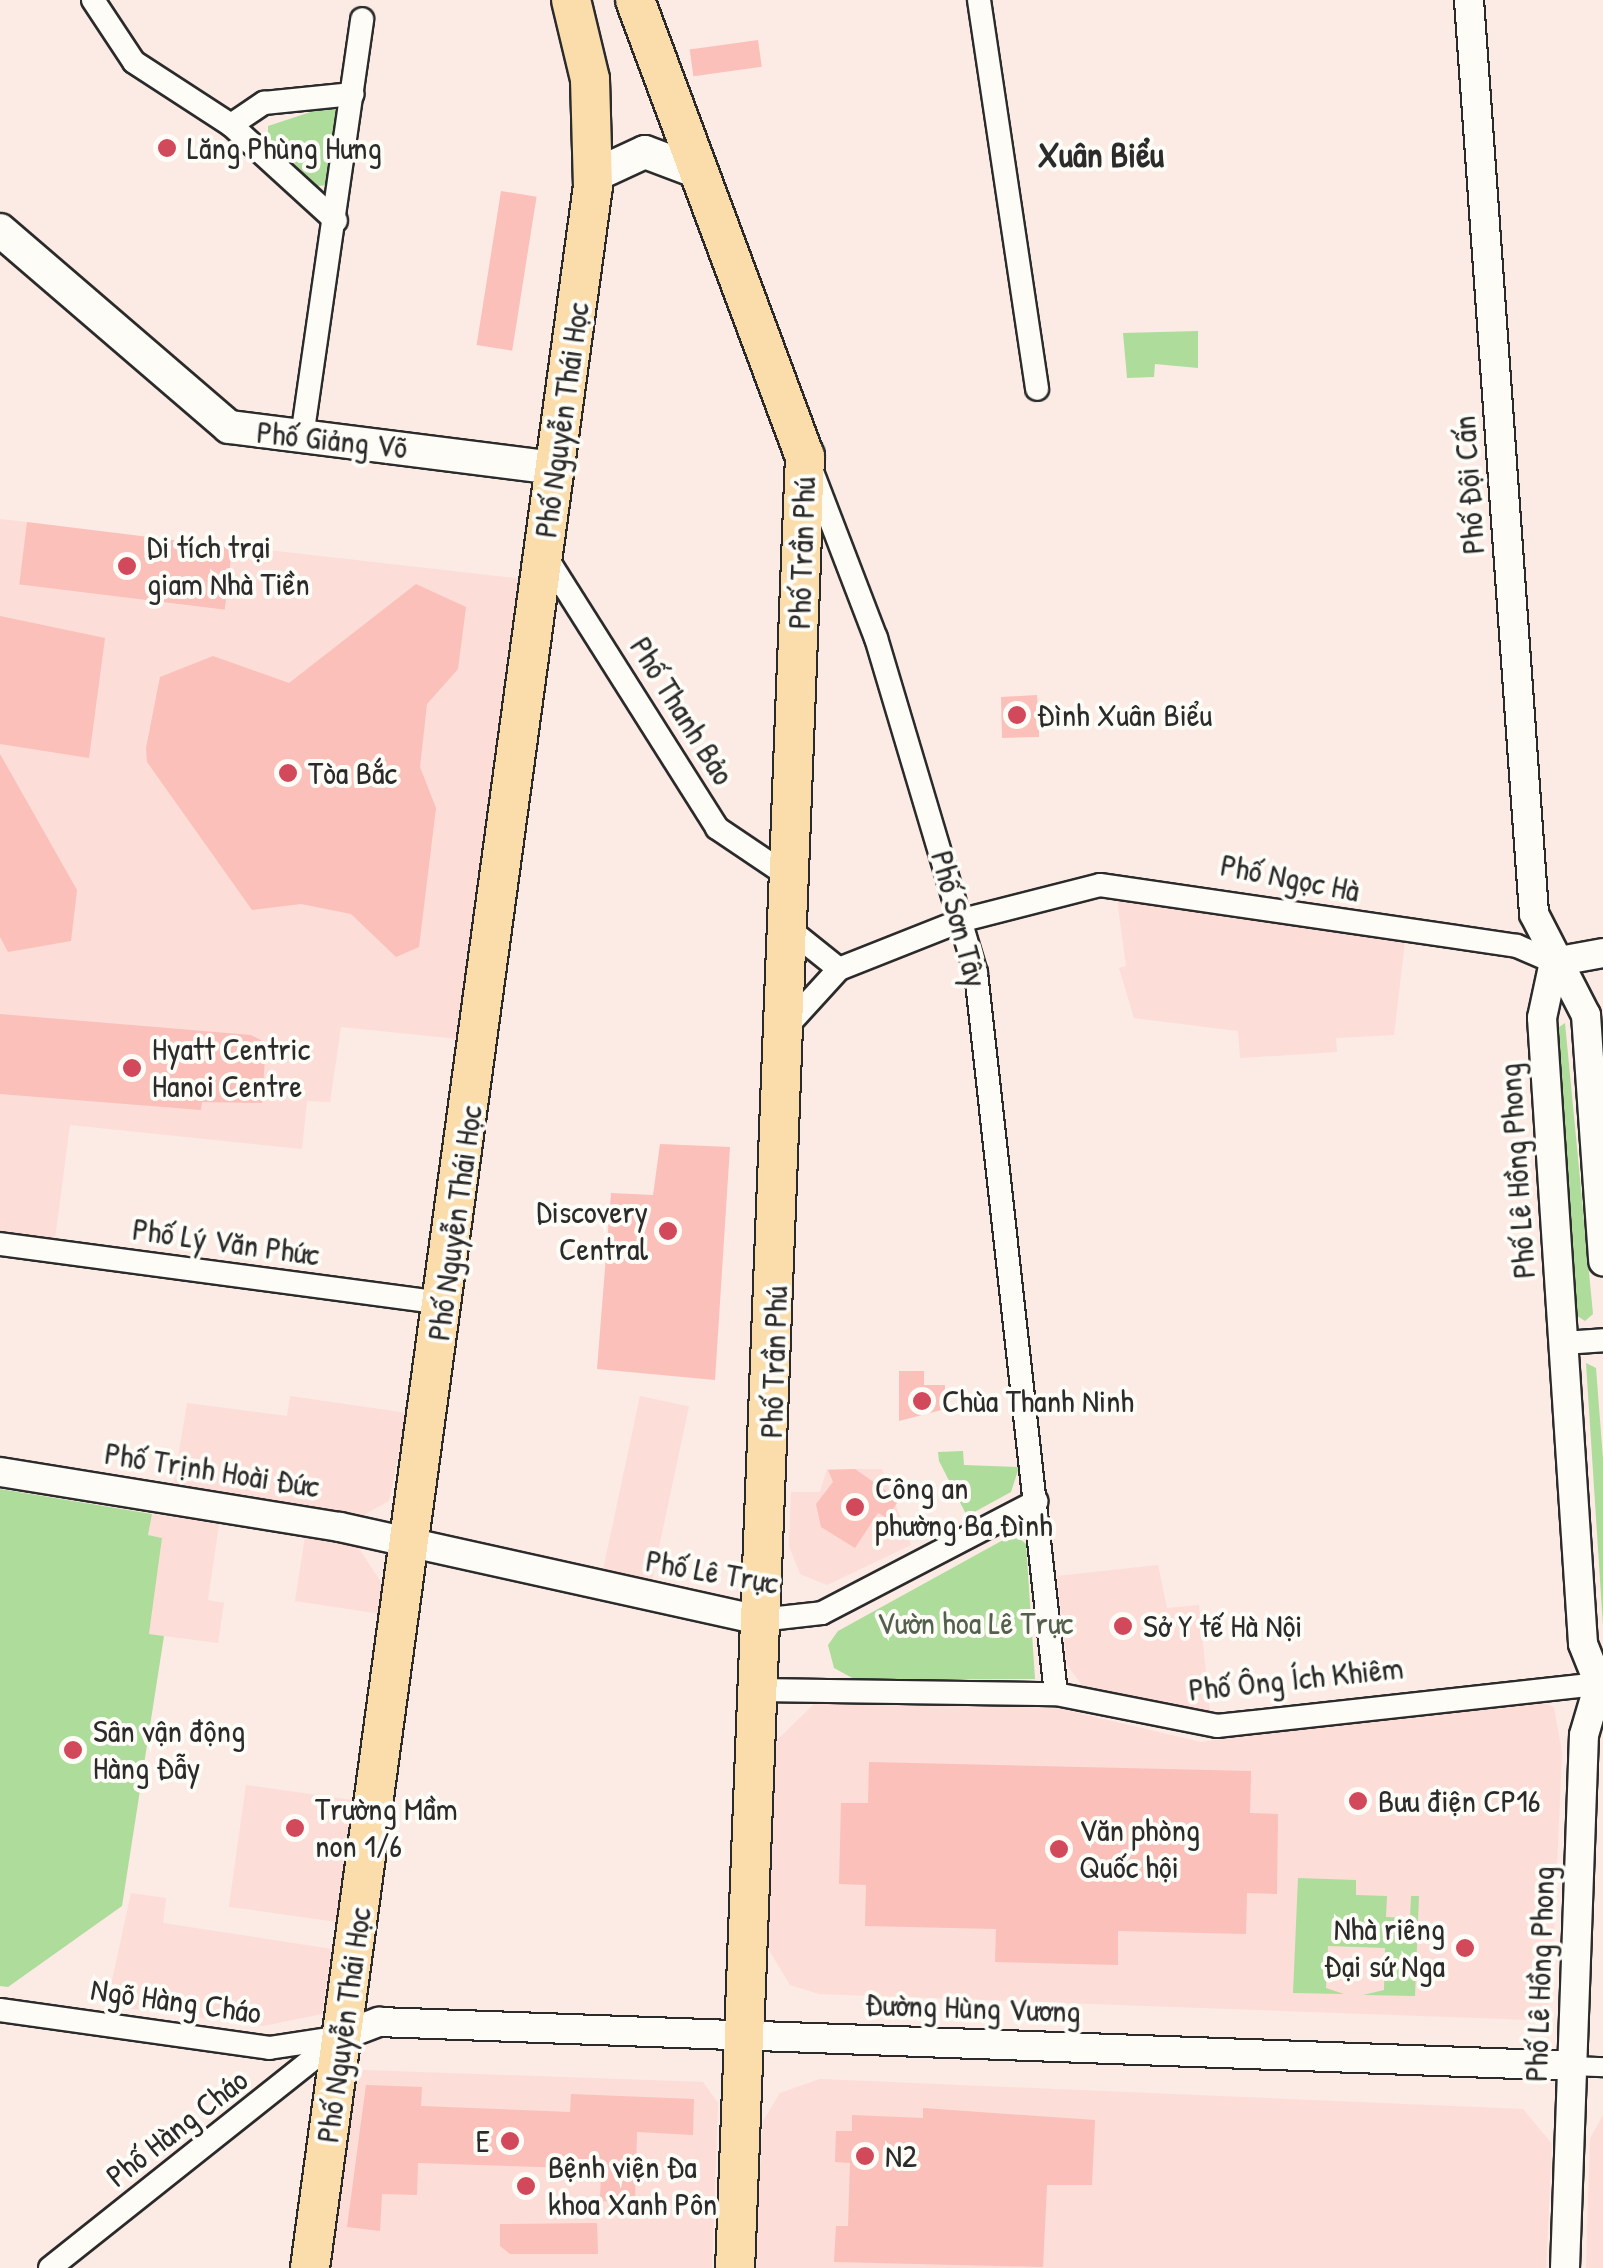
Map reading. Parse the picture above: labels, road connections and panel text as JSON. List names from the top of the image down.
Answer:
{
  "streets": {
    "main road": [
      "Phố Nguyễn Thái Học",
      "Phố Giảng Võ",
      "Phố Trần Phú",
      "Phố Sơn Tây"
    ],
    "street": [
      "Phố Đội Cấn",
      "Phố Thanh Bảo",
      "Phố Ngọc Hà",
      "Phố Lê Hồng Phong",
      "Phố Lý Văn Phức",
      "Phố Trịnh Hoài Đức",
      "Phố Lê Trực",
      "Phố Ông Ích Khiêm",
      "Ngõ Hàng Cháo",
      "Đường Hùng Vương",
      "Phố Hàng Cháo"
    ]
  },
  "crossings": [
    ["Phố Nguyễn Thái Học", "Phố Giảng Võ"],
    ["Phố Nguyễn Thái Học", "Phố Thanh Bảo"],
    ["Phố Nguyễn Thái Học", "Phố Lý Văn Phức"],
    ["Phố Nguyễn Thái Học", "Phố Trịnh Hoài Đức"],
    ["Phố Nguyễn Thái Học", "Phố Lê Trực"],
    ["Phố Nguyễn Thái Học", "Ngõ Hàng Cháo"],
    ["Phố Nguyễn Thái Học", "Đường Hùng Vương"],
    ["Phố Nguyễn Thái Học", "Phố Hàng Cháo"],
    ["Phố Đội Cấn", "Phố Ngọc Hà"],
    ["Phố Đội Cấn", "Phố Lê Hồng Phong"],
    ["Phố Trần Phú", "Phố Thanh Bảo"],
    ["Phố Trần Phú", "Phố Sơn Tây"],
    ["Phố Trần Phú", "Phố Lê Trực"],
    ["Phố Trần Phú", "Phố Ông Ích Khiêm"],
    ["Phố Trần Phú", "Đường Hùng Vương"],
    ["Phố Ngọc Hà", "Phố Sơn Tây"],
    ["Phố Ngọc Hà", "Phố Lê Hồng Phong"],
    ["Phố Sơn Tây", "Phố Lê Trực"],
    ["Phố Sơn Tây", "Phố Ông Ích Khiêm"],
    ["Phố Lê Hồng Phong", "Phố Ông Ích Khiêm"],
    ["Phố Lê Hồng Phong", "Đường Hùng Vương"],
    ["Phố Trịnh Hoài Đức", "Phố Lê Trực"],
    ["Ngõ Hàng Cháo", "Đường Hùng Vương"],
    ["Ngõ Hàng Cháo", "Phố Hàng Cháo"],
    ["Đường Hùng Vương", "Phố Hàng Cháo"]
  ],
  "districts": ["Xuân Biểu"],
  "parks": ["Vườn hoa Lê Trực"],
  "places": [
    "Lăng Phùng Hưng",
    "Di tích trại giam Nhà Tiền",
    "Đình Xuân Biểu",
    "Tòa Bắc",
    "Hyatt Centric Hanoi Centre",
    "Discovery Central",
    "Chùa Thanh Ninh",
    "Công an phường Ba Đình",
    "Sở Y tế Hà Nội",
    "Sân vận động Hàng Đẫy",
    "Bưu điện CP16",
    "Trường Mầm non 1/6",
    "Văn phòng Quốc hội",
    "Nhà riêng Đại sứ Nga",
    "E",
    "N2",
    "Bệnh viện Đa khoa Xanh Pôn"
  ]
}
